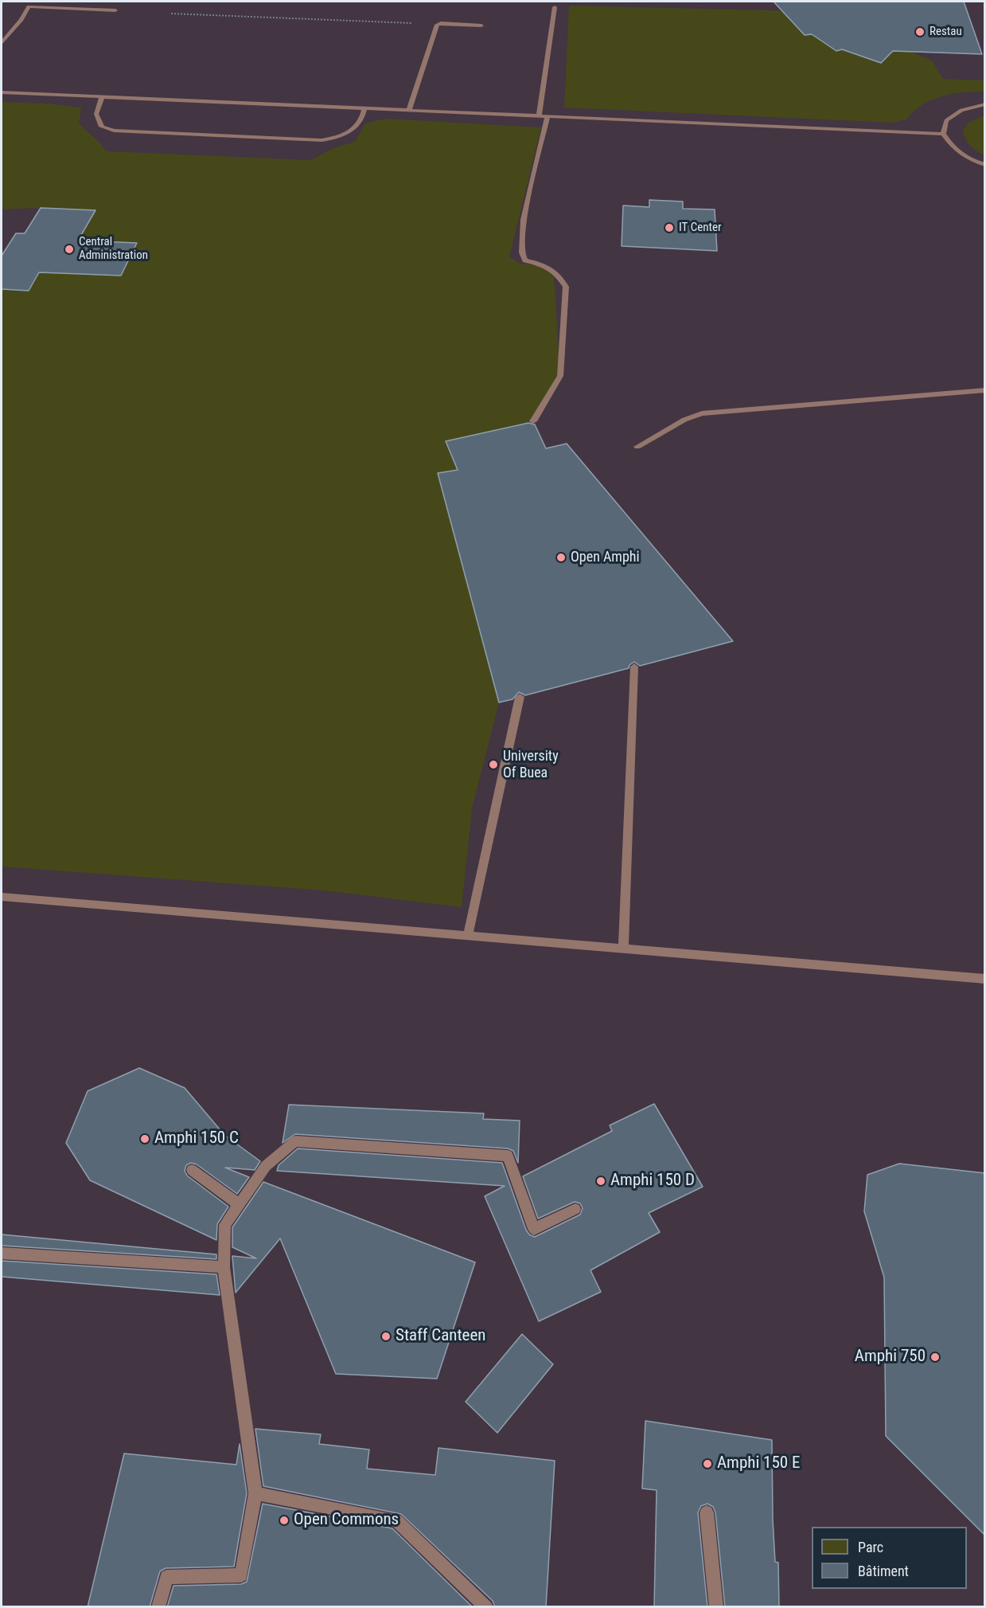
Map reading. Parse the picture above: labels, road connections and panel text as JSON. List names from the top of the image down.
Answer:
{
  "places": [
    "Restau",
    "IT Center",
    "Central Administration",
    "Open Amphi",
    "University Of Buea",
    "Amphi 150 C",
    "Amphi 150 D",
    "Staff Canteen",
    "Amphi 750",
    "Amphi 150 E",
    "Open Commons"
  ],
  "legend": ["Parc", "Bâtiment"]
}
